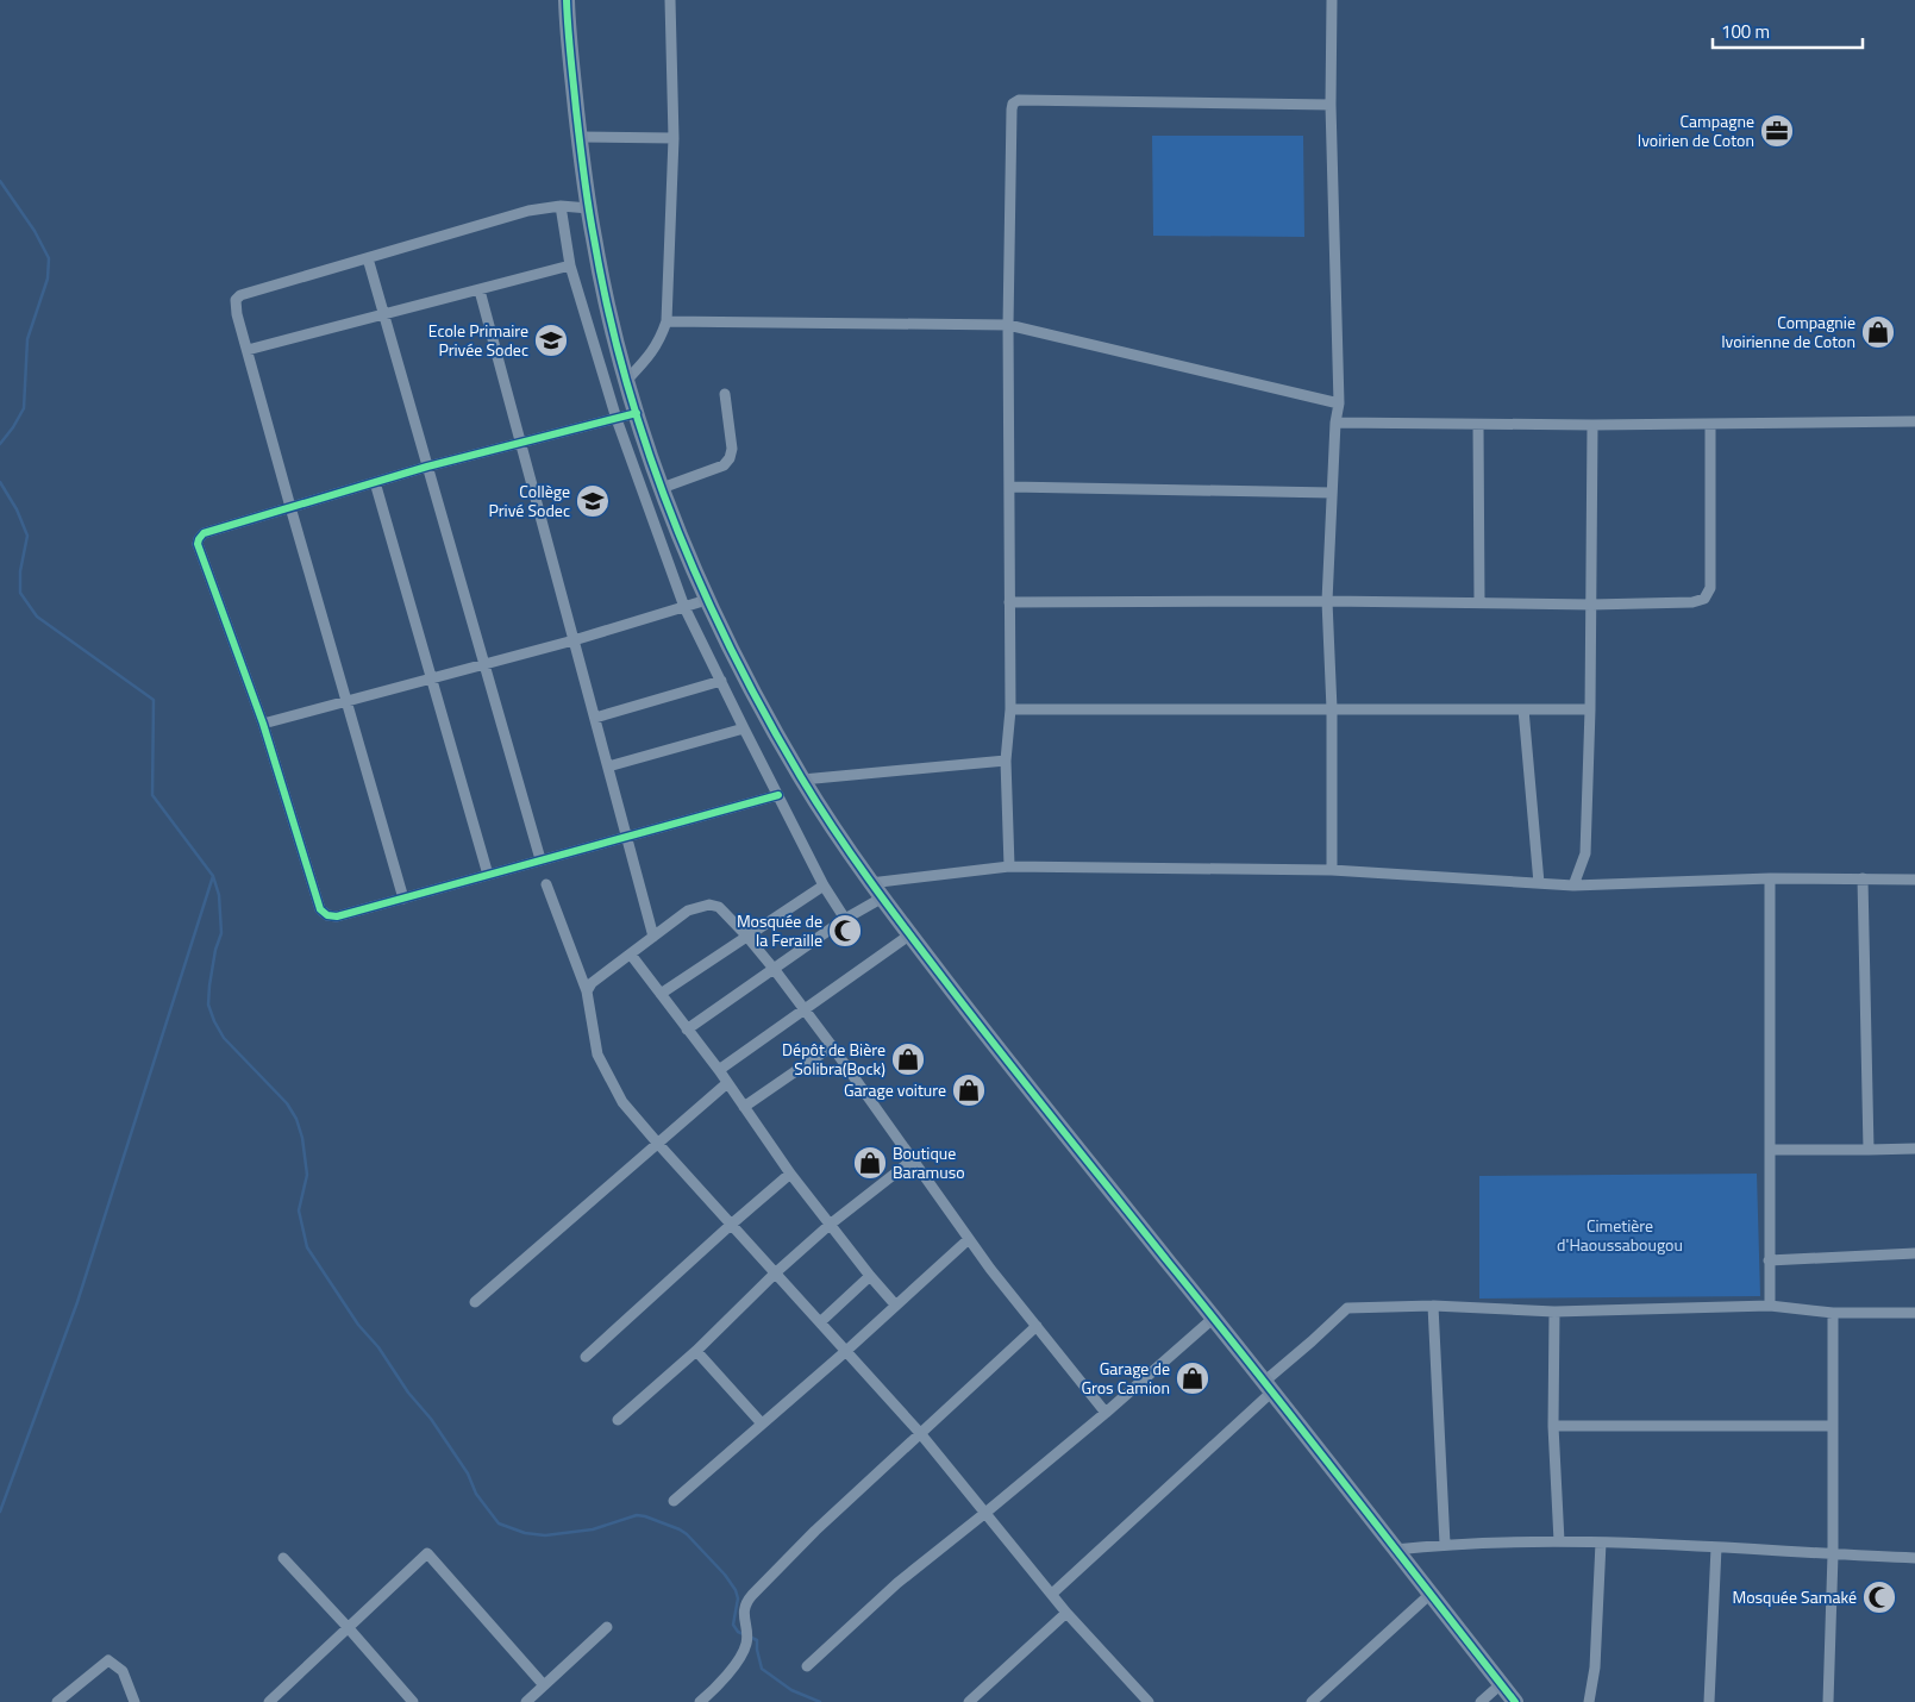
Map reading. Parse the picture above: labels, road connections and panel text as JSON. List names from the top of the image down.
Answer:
{
  "parks": ["Cimetière d'Haoussabougou"],
  "places": {
    "office": ["Campagne Ivoirien de Coton"],
    "shop": [
      "Compagnie Ivoirienne de Coton",
      "Dépôt de Bière Solibra(Bock)",
      "Garage voiture",
      "Boutique Baramuso",
      "Garage de Gros Camion"
    ],
    "school or university": ["Ecole Primaire Privée Sodec", "Collège Privé Sodec"],
    "mosque": ["Mosquée de la Feraille", "Mosquée Samaké"]
  },
  "scale_bar": "100 m"
}
